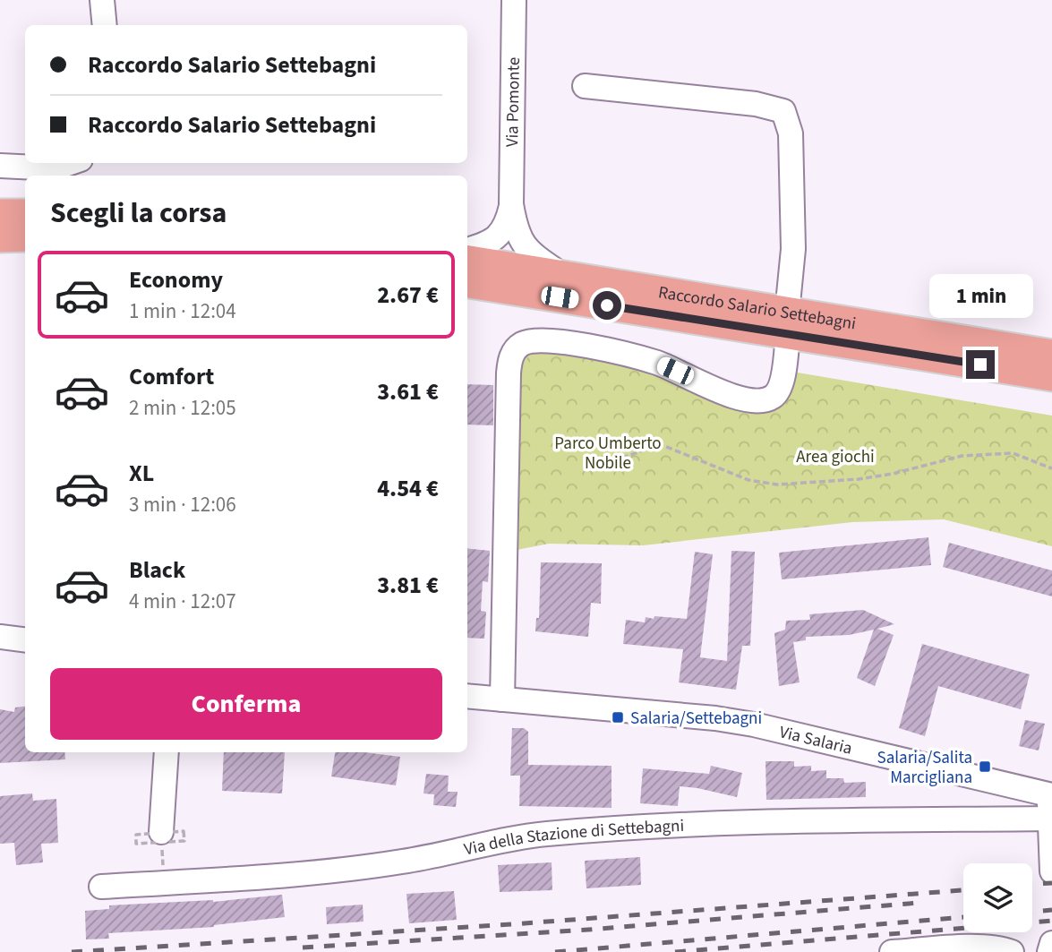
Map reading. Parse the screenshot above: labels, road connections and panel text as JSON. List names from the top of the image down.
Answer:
{
  "streets": {
    "main road": ["Raccordo Salario Settebagni"],
    "street": ["Via Pomonte", "Via Salaria", "Via della Stazione di Settebagni"]
  },
  "crossings": [
    ["Via Pomonte", "Raccordo Salario Settebagni"]
  ],
  "parks": ["Parco Umberto Nobile", "Area giochi"],
  "places": {
    "transit": ["Salaria/Settebagni", "Salaria/Salita Marcigliana"]
  },
  "page": {
    "banner": ["Raccordo Salario Settebagni", "Raccordo Salario Settebagni"],
    "heading": "Scegli la corsa",
    "list": [
      {
        "name": "Economy",
        "note": "1 min · 12:04",
        "value": "2.67 €"
      },
      {
        "name": "Comfort",
        "note": "2 min · 12:05",
        "value": "3.61 €"
      },
      {
        "name": "XL",
        "note": "3 min · 12:06",
        "value": "4.54 €"
      },
      {
        "name": "Black",
        "note": "4 min · 12:07",
        "value": "3.81 €"
      }
    ],
    "bubble": "1 min",
    "buttons": "Conferma"
  }
}
